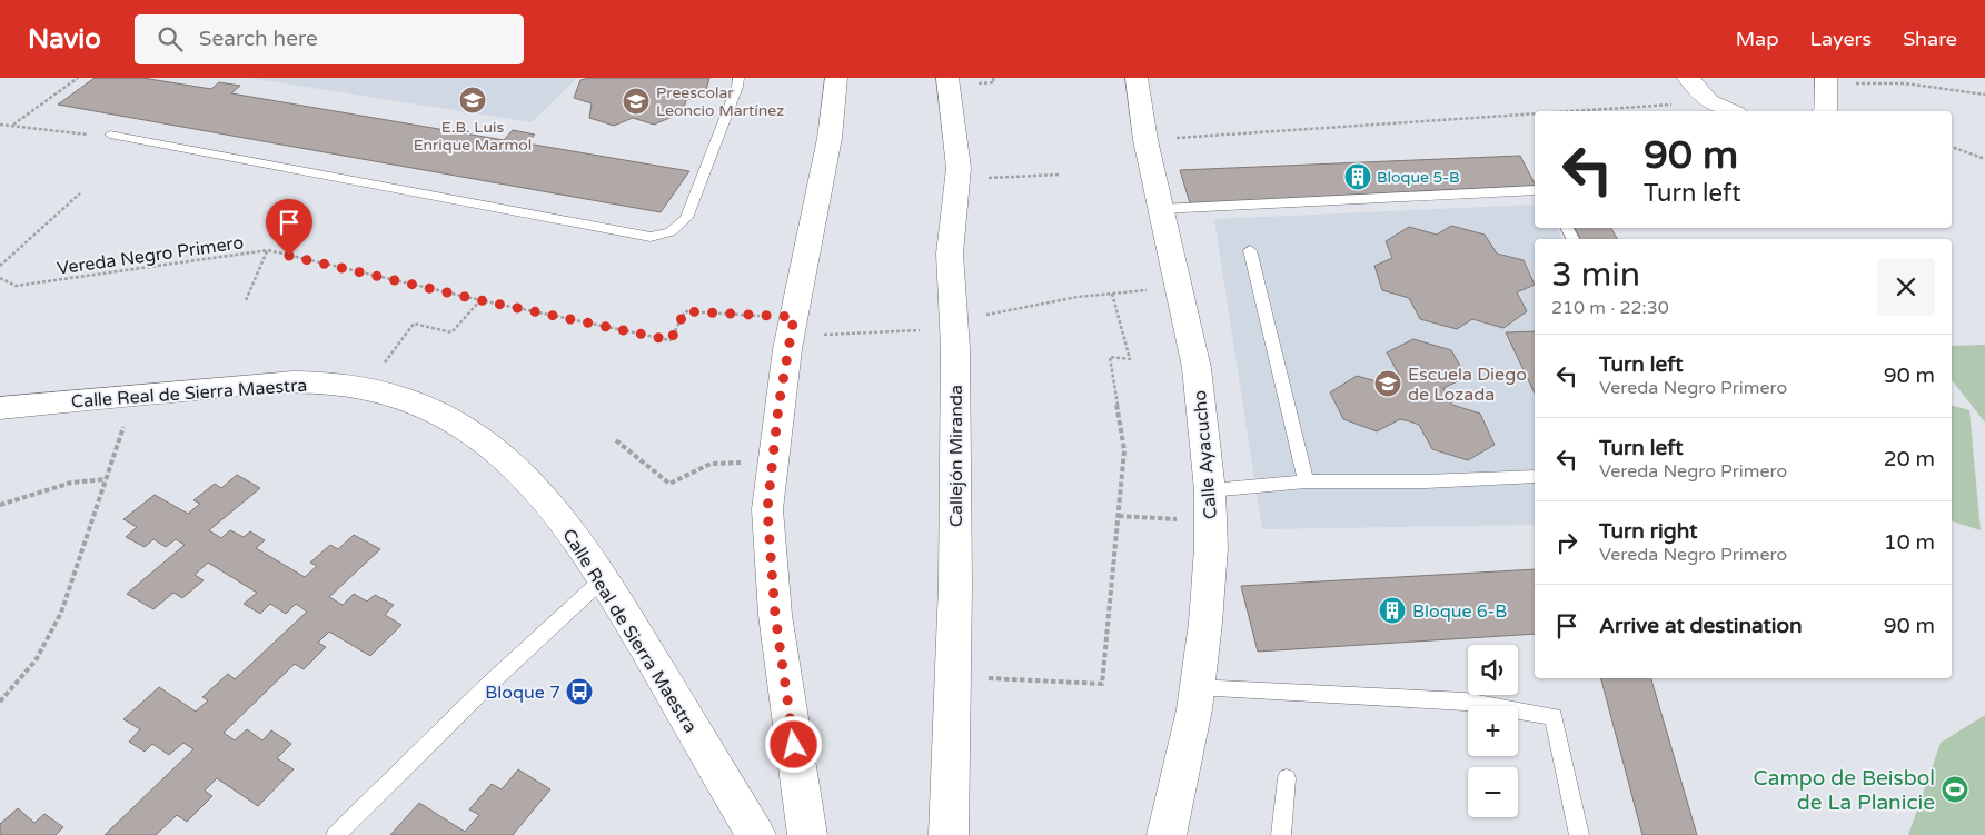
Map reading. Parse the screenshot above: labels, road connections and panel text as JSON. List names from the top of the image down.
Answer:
{
  "streets": {
    "street": ["Calle Real de Sierra Maestra", "Calle Ayacucho", "Callejón Miranda"],
    "path": ["Vereda Negro Primero"]
  },
  "places": {
    "school or university": ["E.B. Luis Enrique Marmol", "Preescolar Leoncio Martínez", "Escuela Diego de Lozada"],
    "building": ["Bloque 5-B", "Bloque 6-B"],
    "bus stop": ["Bloque 7"],
    "sports": ["Campo de Beisbol de La Planicie"]
  },
  "page": {
    "header": "Navio",
    "search": "Search here",
    "nav": ["Map", "Layers", "Share"],
    "turn": ["90 m", "Turn left"],
    "heading": ["3 min", "210 m · 22:30"],
    "list": [
      {
        "name": "Turn left",
        "note": "Vereda Negro Primero",
        "value": "90 m"
      },
      {
        "name": "Turn left",
        "note": "Vereda Negro Primero",
        "value": "20 m"
      },
      {
        "name": "Turn right",
        "note": "Vereda Negro Primero",
        "value": "10 m"
      },
      {
        "name": "Arrive at destination",
        "value": "90 m"
      }
    ],
    "map_buttons": ["+", "−"]
  }
}
